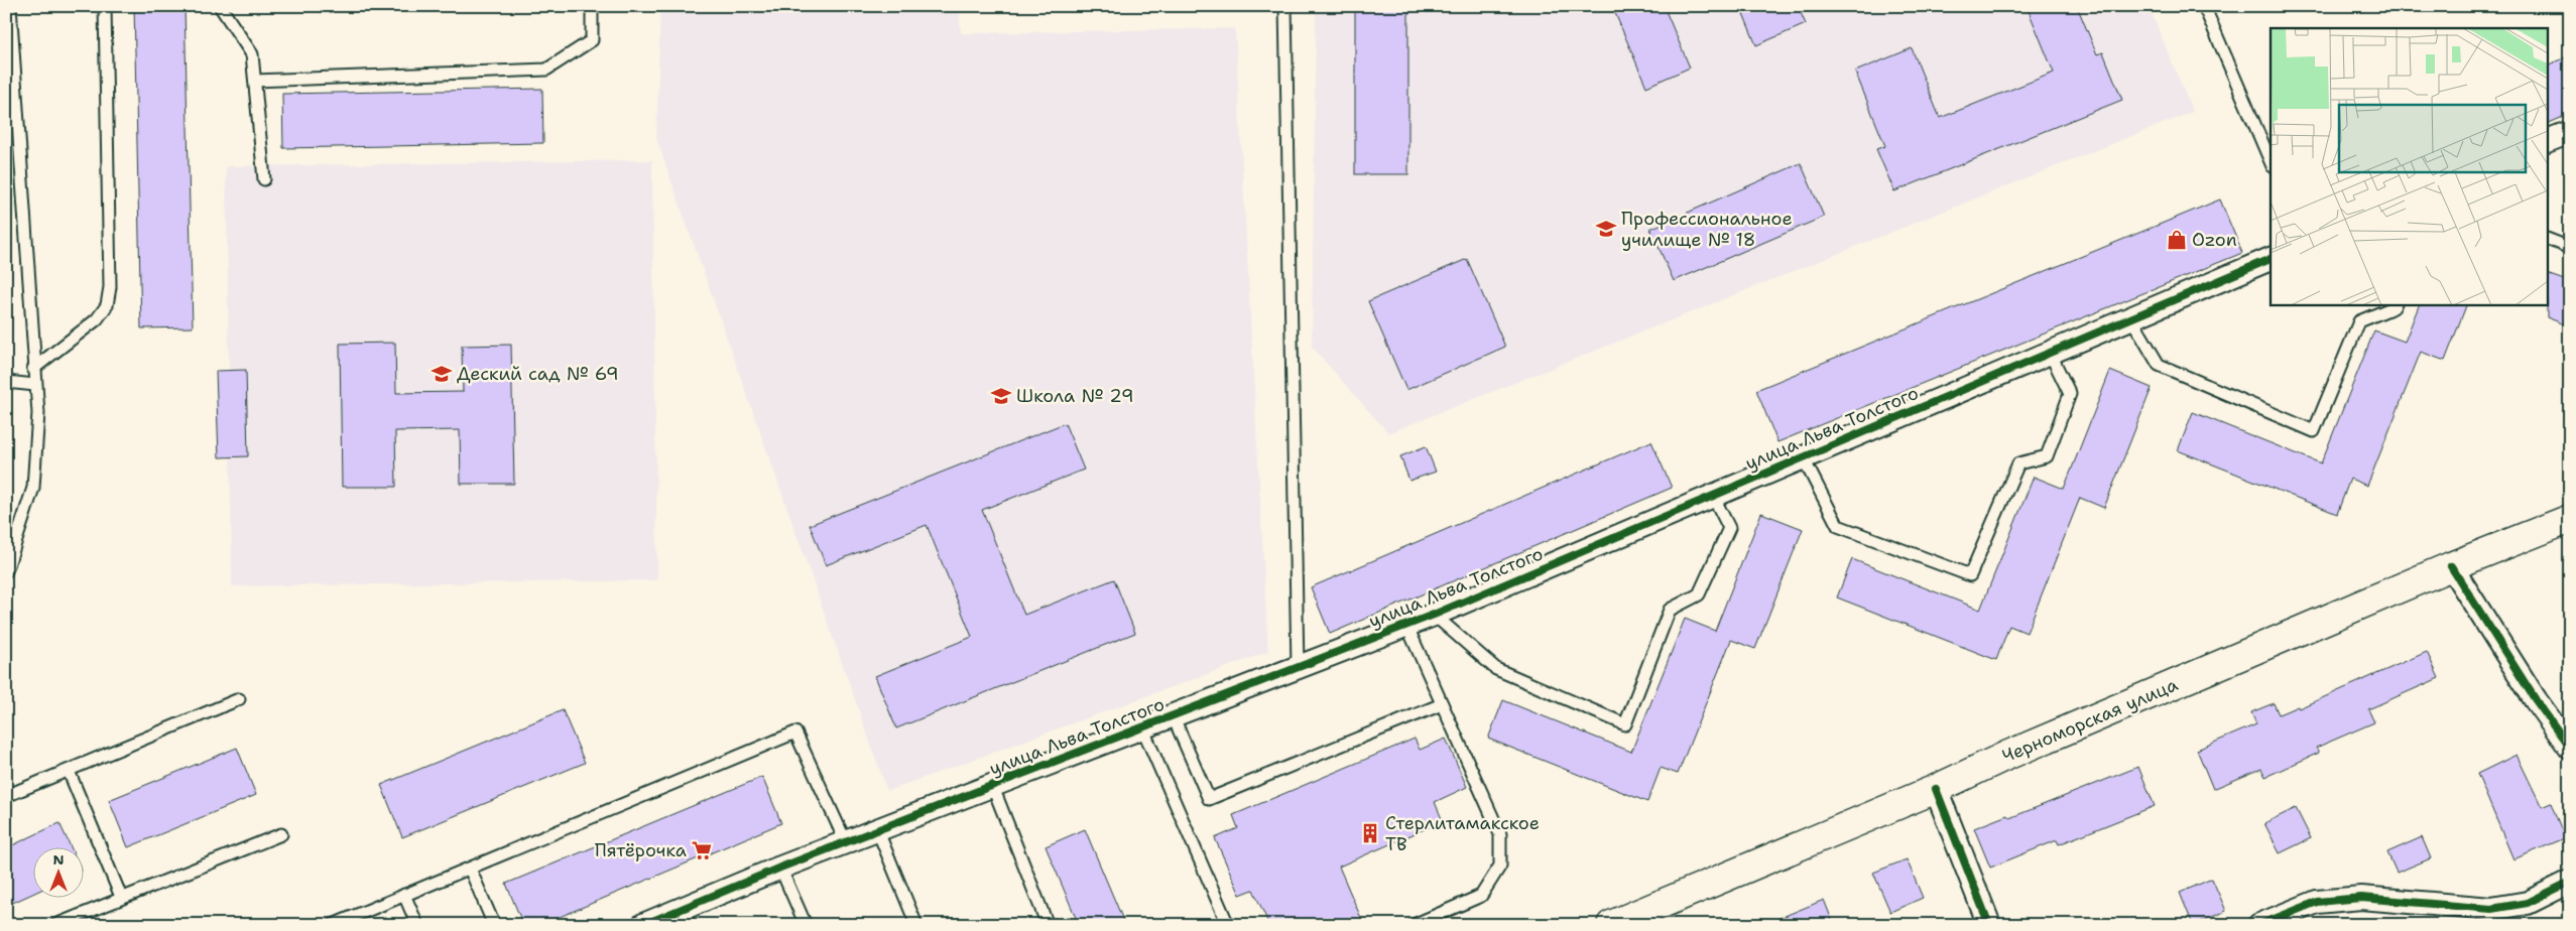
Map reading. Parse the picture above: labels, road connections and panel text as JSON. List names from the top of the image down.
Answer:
{
  "streets": {
    "main road": ["Черноморская улица"],
    "street": ["улица Льва Толстого"]
  },
  "places": {
    "school or university": ["Профессиональное училище № 18", "Деский сад № 69", "Школа № 29"],
    "shop": ["Ozon"],
    "building": ["Стерлитамакское ТВ"],
    "supermarket": ["Пятёрочка"]
  },
  "north": "top"
}
